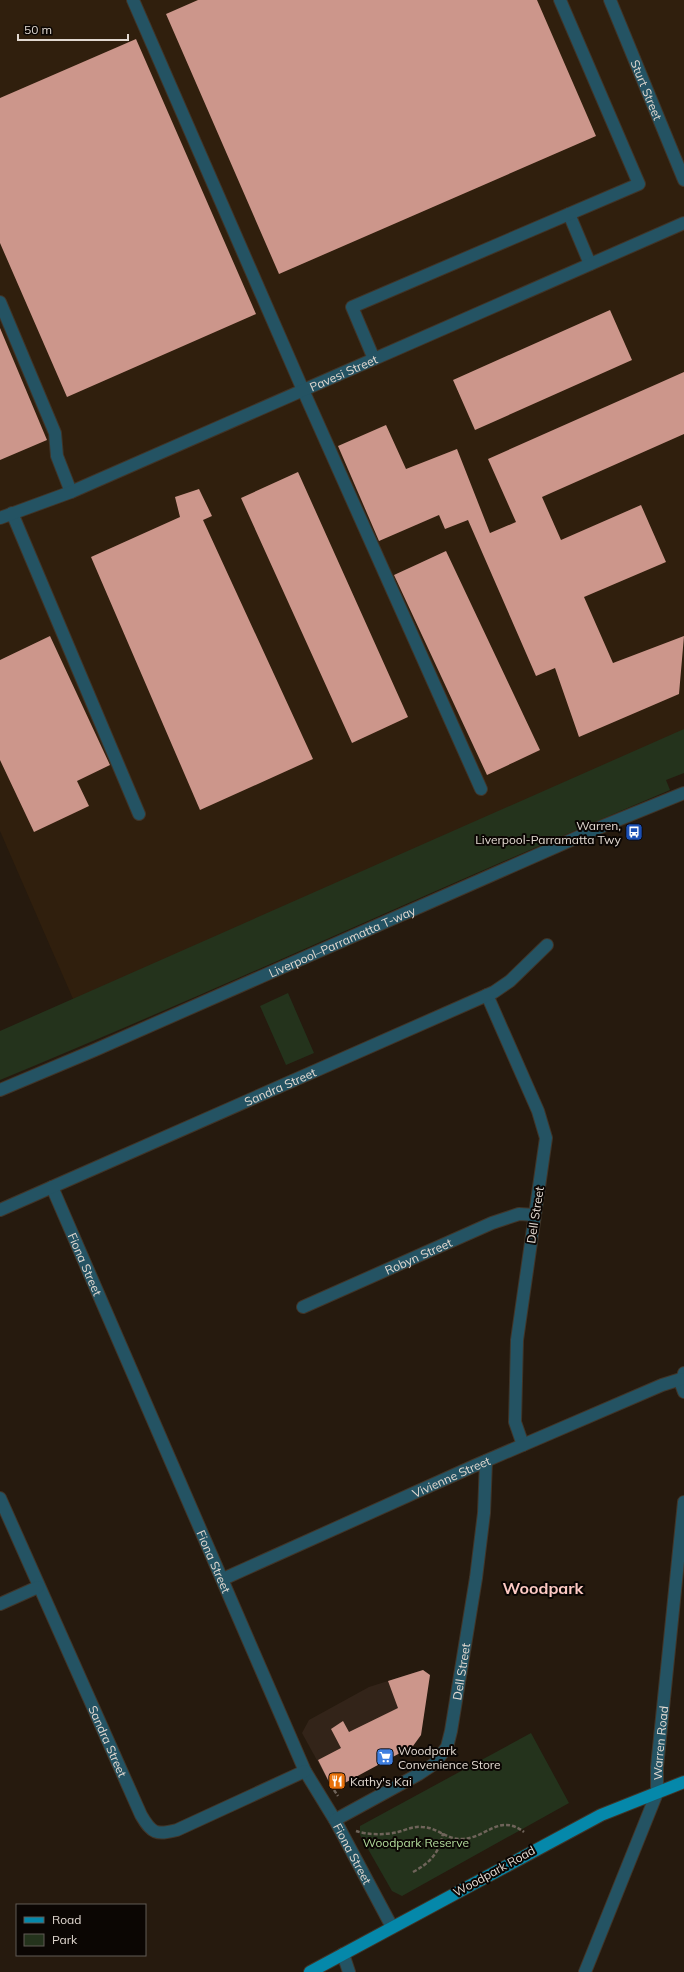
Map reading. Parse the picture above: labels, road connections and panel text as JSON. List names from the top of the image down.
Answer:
{
  "streets": {
    "main road": ["Woodpark Road"],
    "street": [
      "Sturt Street",
      "Pavesi Street",
      "Liverpool–Parramatta T-way",
      "Sandra Street",
      "Dell Street",
      "Robyn Street",
      "Fiona Street",
      "Vivienne Street",
      "Warren Road"
    ]
  },
  "crossings": [
    ["Sandra Street", "Dell Street"],
    ["Sandra Street", "Fiona Street"],
    ["Dell Street", "Robyn Street"],
    ["Dell Street", "Fiona Street"],
    ["Dell Street", "Vivienne Street"],
    ["Fiona Street", "Vivienne Street"],
    ["Fiona Street", "Woodpark Road"],
    ["Warren Road", "Woodpark Road"]
  ],
  "districts": ["Woodpark"],
  "parks": ["Woodpark Reserve"],
  "places": {
    "bus stop": ["Warren, Liverpool-Parramatta Twy"],
    "supermarket": ["Woodpark Convenience Store"],
    "restaurant": ["Kathy's Kai"]
  },
  "legend": ["Road", "Park"],
  "scale_bar": "50 m"
}
